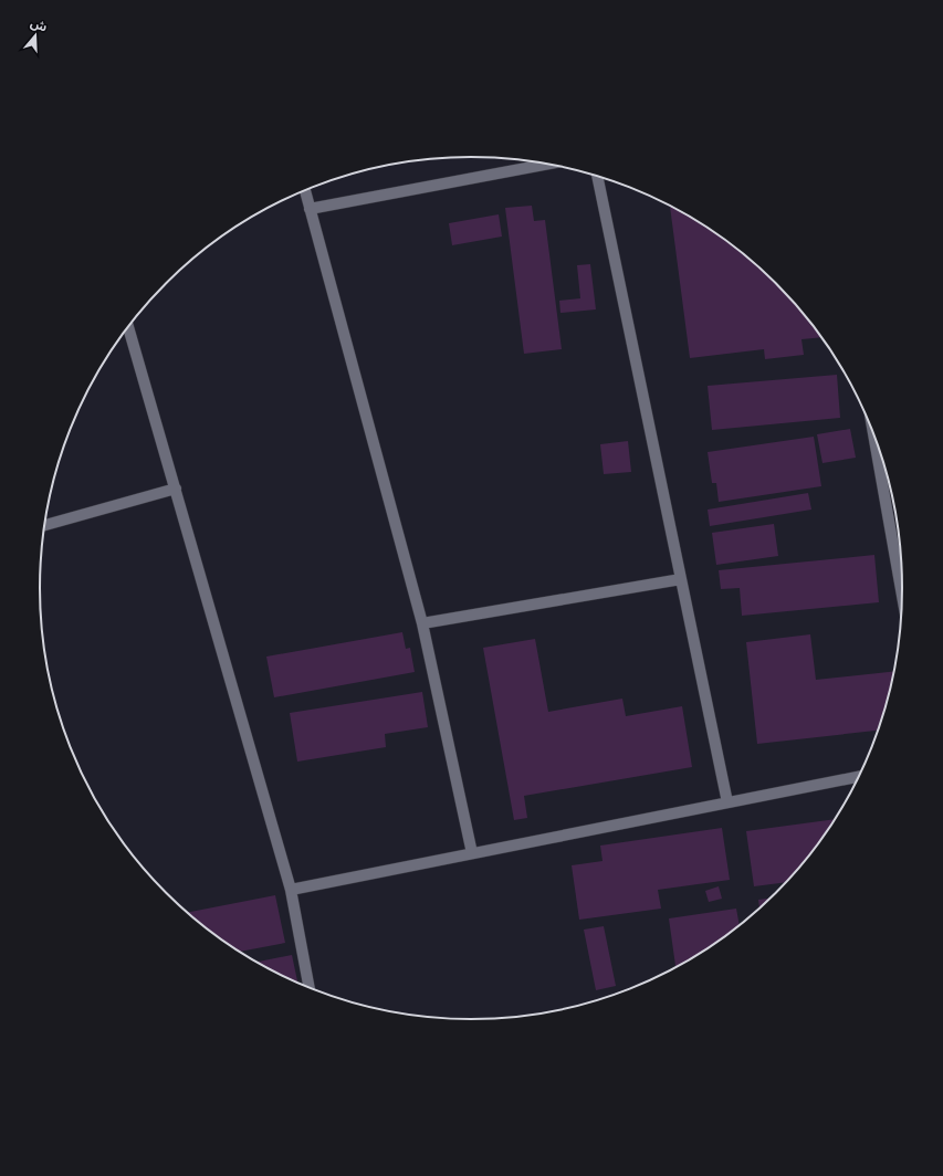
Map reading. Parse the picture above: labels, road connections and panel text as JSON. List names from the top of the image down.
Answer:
{
  "north": "top"
}
